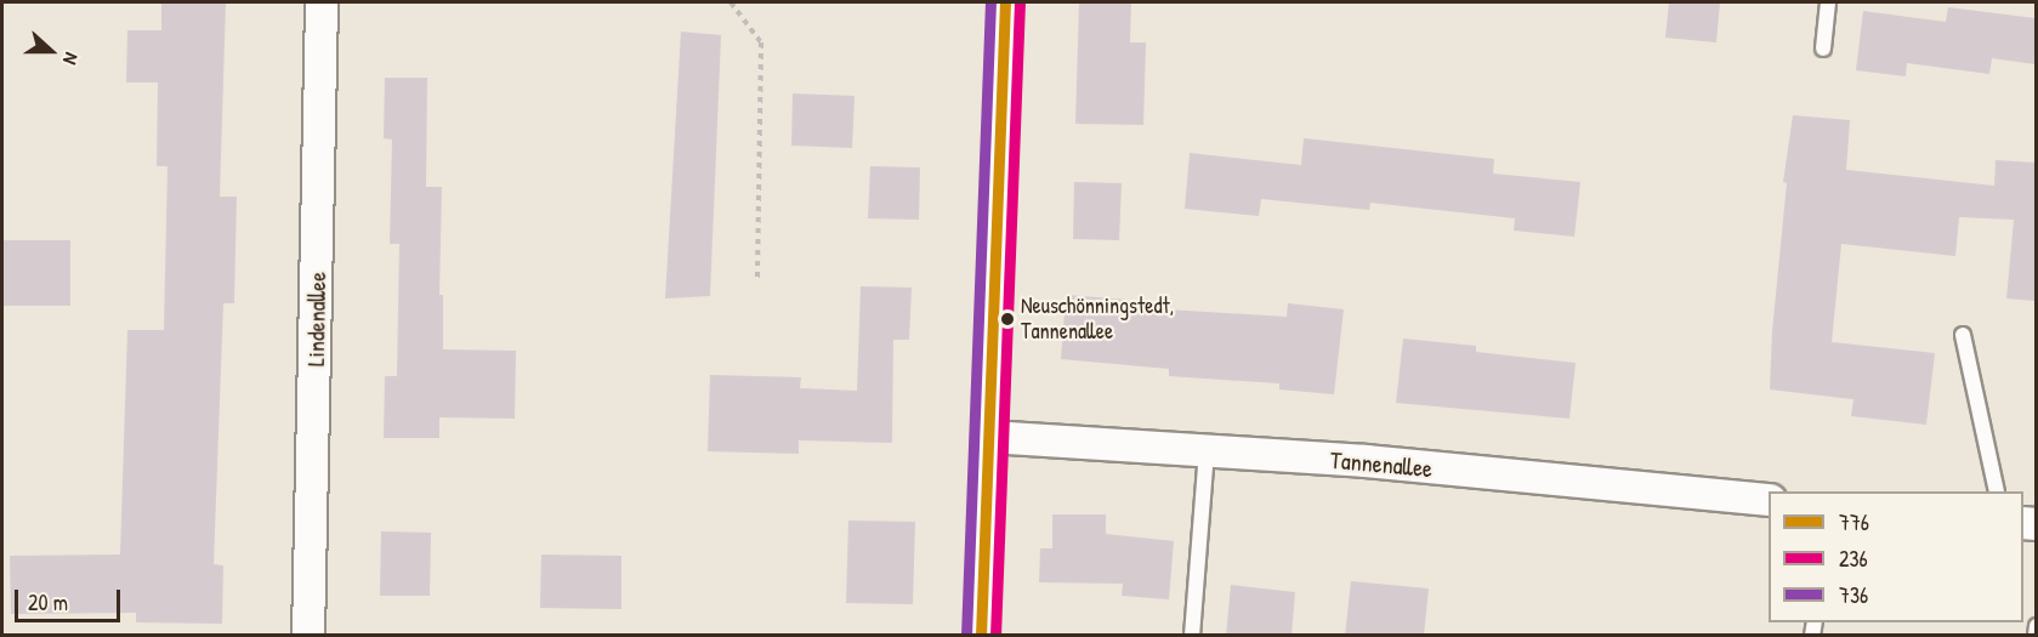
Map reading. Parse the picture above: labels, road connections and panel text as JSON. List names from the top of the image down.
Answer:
{
  "streets": {
    "street": ["Lindenallee", "Tannenallee"]
  },
  "places": ["Neuschönningstedt, Tannenallee"],
  "lines": ["transit line 776", "transit line 236", "transit line 736"],
  "legend": ["776", "236", "736"],
  "scale_bar": "20 m",
  "north": "right"
}
